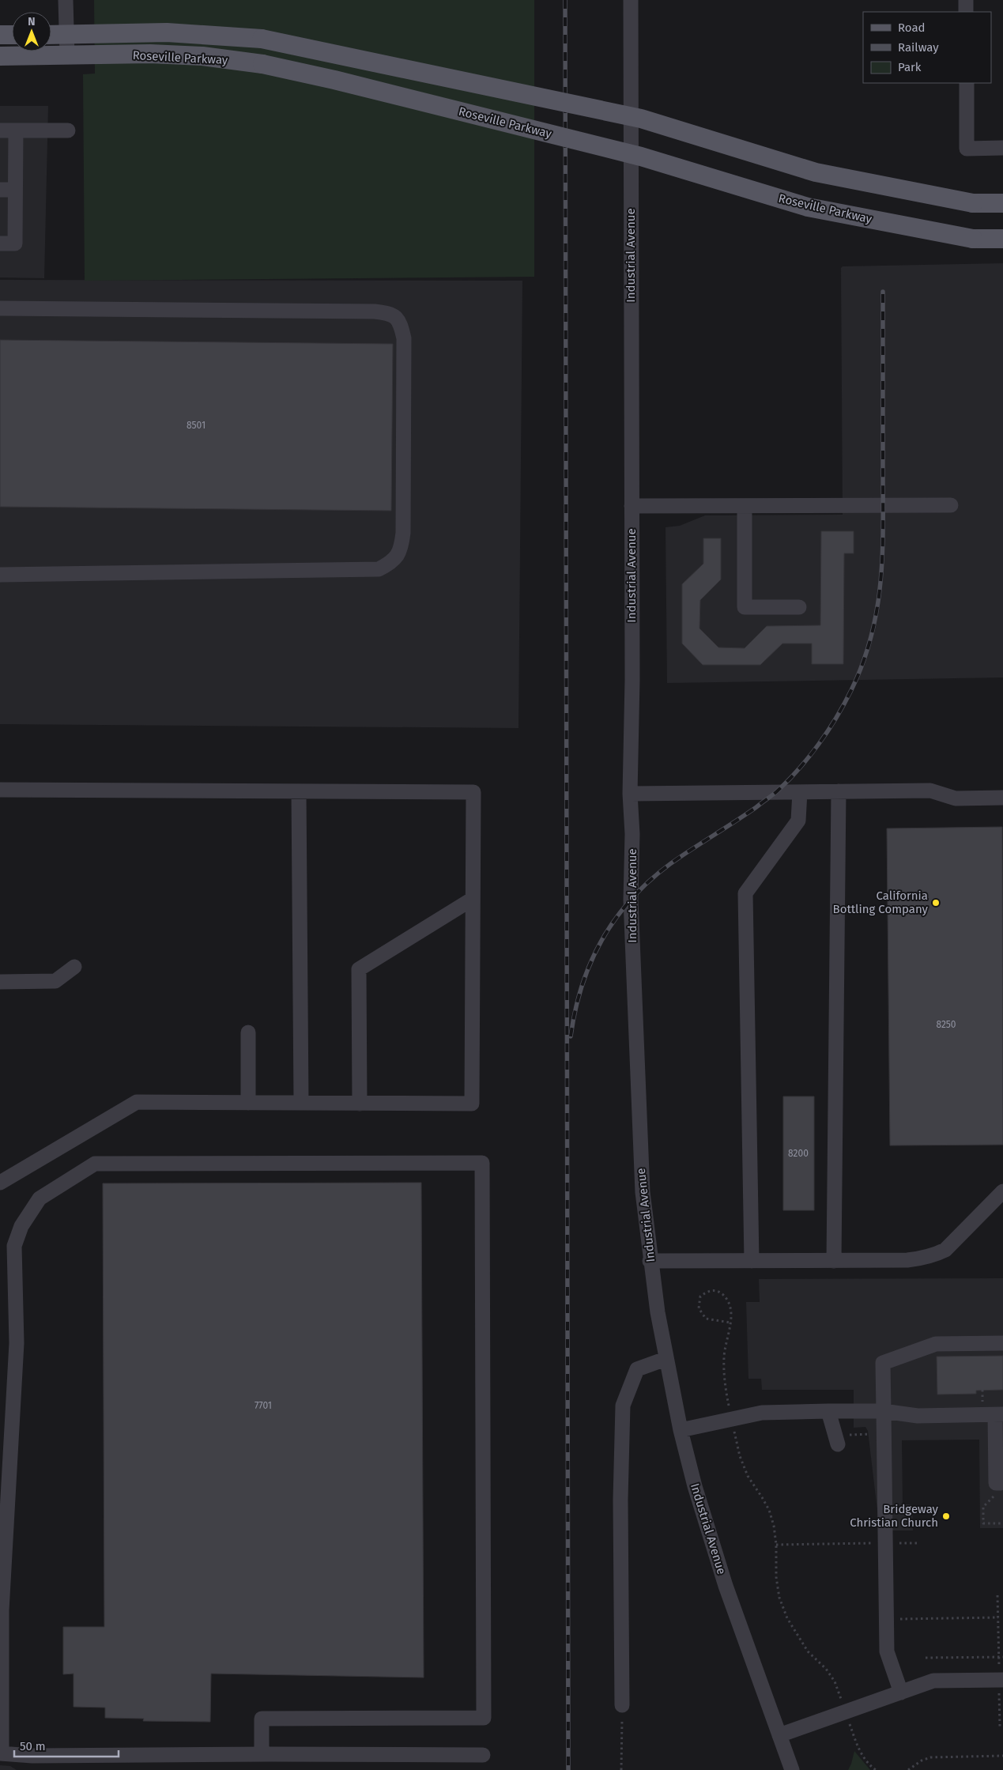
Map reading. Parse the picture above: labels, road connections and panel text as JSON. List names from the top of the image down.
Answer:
{
  "streets": {
    "main road": ["Roseville Parkway"],
    "street": ["Industrial Avenue"]
  },
  "places": ["California Bottling Company", "Bridgeway Christian Church"],
  "house_numbers": [
    "8501",
    "8250",
    "8200",
    "7701"
  ],
  "legend": ["Road", "Railway", "Park"],
  "scale_bar": "50 m",
  "north": "top"
}
